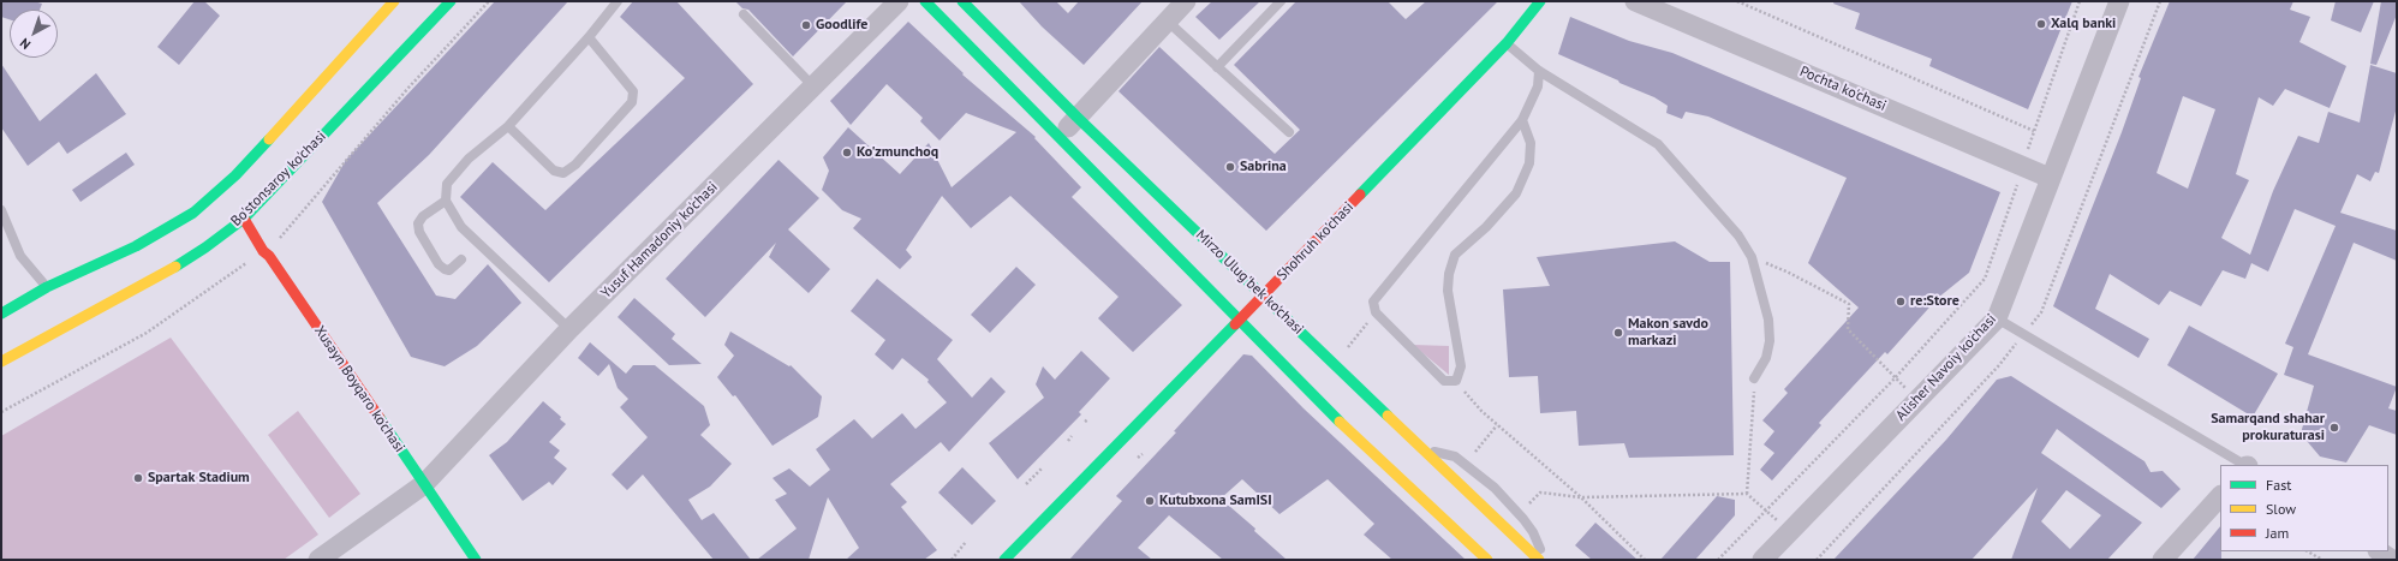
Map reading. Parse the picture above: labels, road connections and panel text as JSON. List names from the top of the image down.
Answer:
{
  "streets": {
    "main road": [
      "Bo'stonsaroy ko'chasi",
      "Shohruh ko'chasi",
      "Mirzo Ulug'bek ko'chasi",
      "Xusayn Boyqaro ko'chasi"
    ],
    "street": ["Pochta ko'chasi", "Yusuf Hamadoniy ko'chasi", "Alisher Navoiy ko'chasi"]
  },
  "crossings": [
    ["Pochta ko'chasi", "Alisher Navoiy ko'chasi"],
    ["Bo'stonsaroy ko'chasi", "Xusayn Boyqaro ko'chasi"],
    ["Yusuf Hamadoniy ko'chasi", "Xusayn Boyqaro ko'chasi"],
    ["Shohruh ko'chasi", "Mirzo Ulug'bek ko'chasi"]
  ],
  "places": [
    "Xalq banki",
    "Goodlife",
    "Ko'zmunchoq",
    "Sabrina",
    "re:Store",
    "Makon savdo markazi",
    "Samarqand shahar prokuraturasi",
    "Spartak Stadium",
    "Kutubxona SamISI"
  ],
  "legend": ["Fast", "Slow", "Jam"],
  "north": "bottom left"
}
